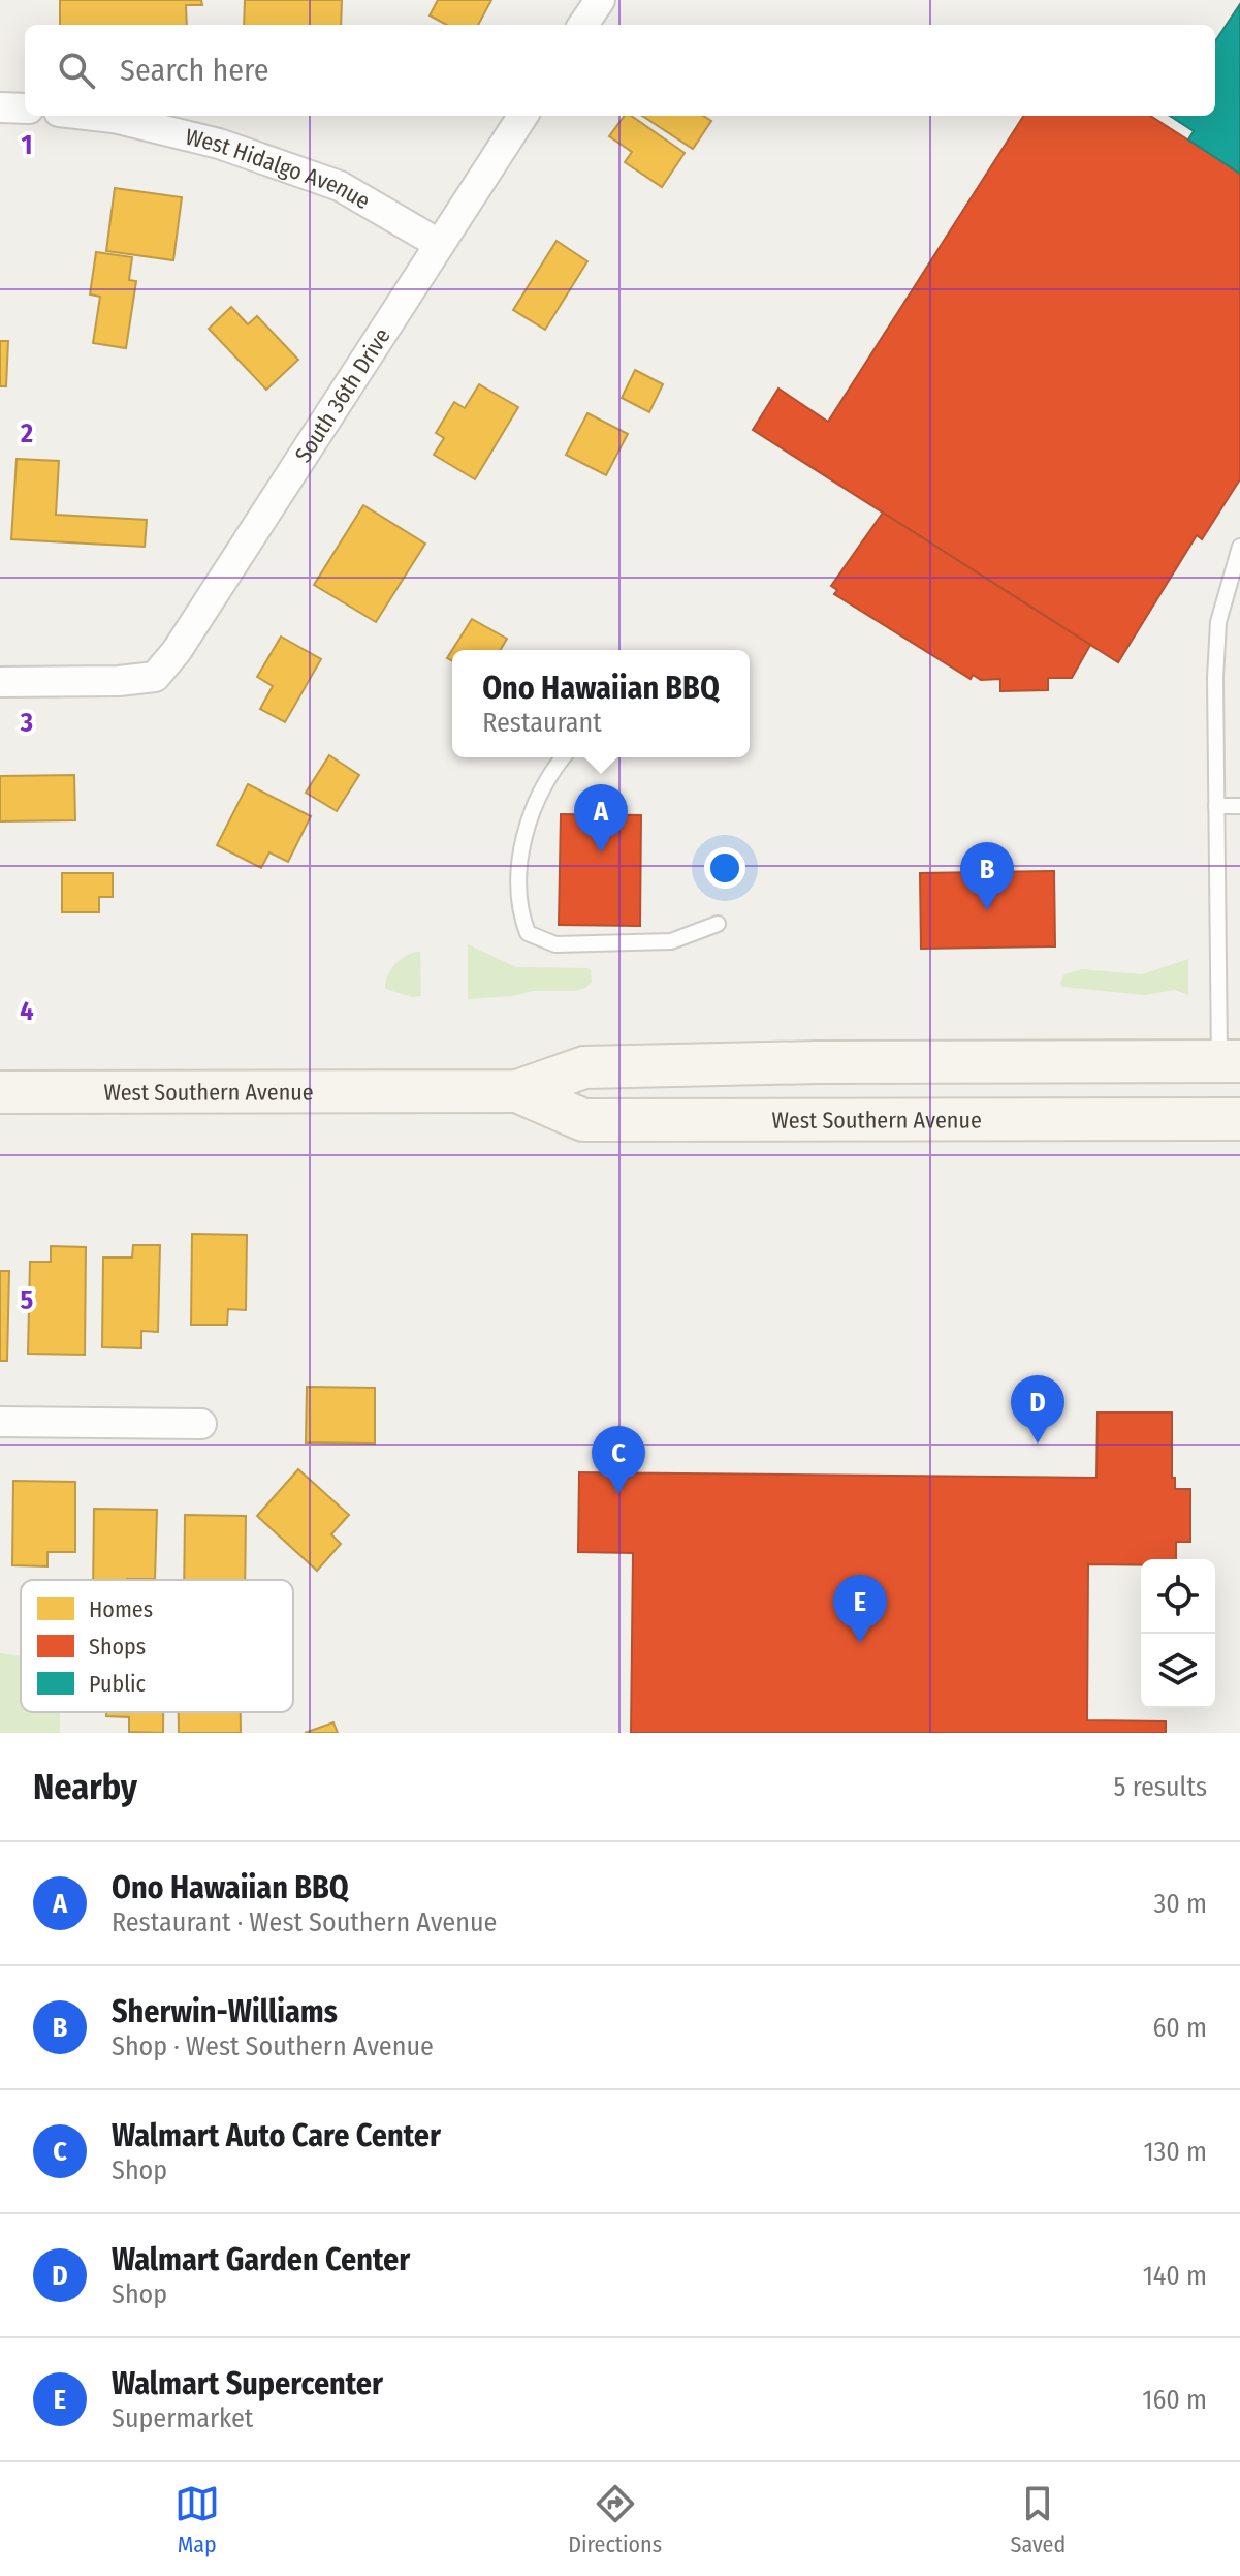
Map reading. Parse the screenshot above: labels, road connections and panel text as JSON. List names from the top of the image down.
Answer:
{
  "streets": {
    "main road": ["West Southern Avenue"],
    "street": ["West Hidalgo Avenue", "South 36th Drive"]
  },
  "crossings": [
    ["West Hidalgo Avenue", "South 36th Drive"]
  ],
  "legend": ["Homes", "Shops", "Public"],
  "page": {
    "search": "Search here",
    "popup": ["Ono Hawaiian BBQ", "Restaurant"],
    "pins": [
      "A",
      "B",
      "D",
      "C",
      "E"
    ],
    "heading": ["Nearby", "5 results"],
    "list": [
      {
        "mark": "A",
        "name": "Ono Hawaiian BBQ",
        "note": "Restaurant · West Southern Avenue",
        "value": "30 m"
      },
      {
        "mark": "B",
        "name": "Sherwin-Williams",
        "note": "Shop · West Southern Avenue",
        "value": "60 m"
      },
      {
        "mark": "C",
        "name": "Walmart Auto Care Center",
        "note": "Shop",
        "value": "130 m"
      },
      {
        "mark": "D",
        "name": "Walmart Garden Center",
        "note": "Shop",
        "value": "140 m"
      },
      {
        "mark": "E",
        "name": "Walmart Supercenter",
        "note": "Supermarket",
        "value": "160 m"
      }
    ],
    "nav": ["Map", "Directions", "Saved"]
  },
  "grid": {
    "rows": [
      "1",
      "2",
      "3",
      "4",
      "5"
    ]
  }
}
